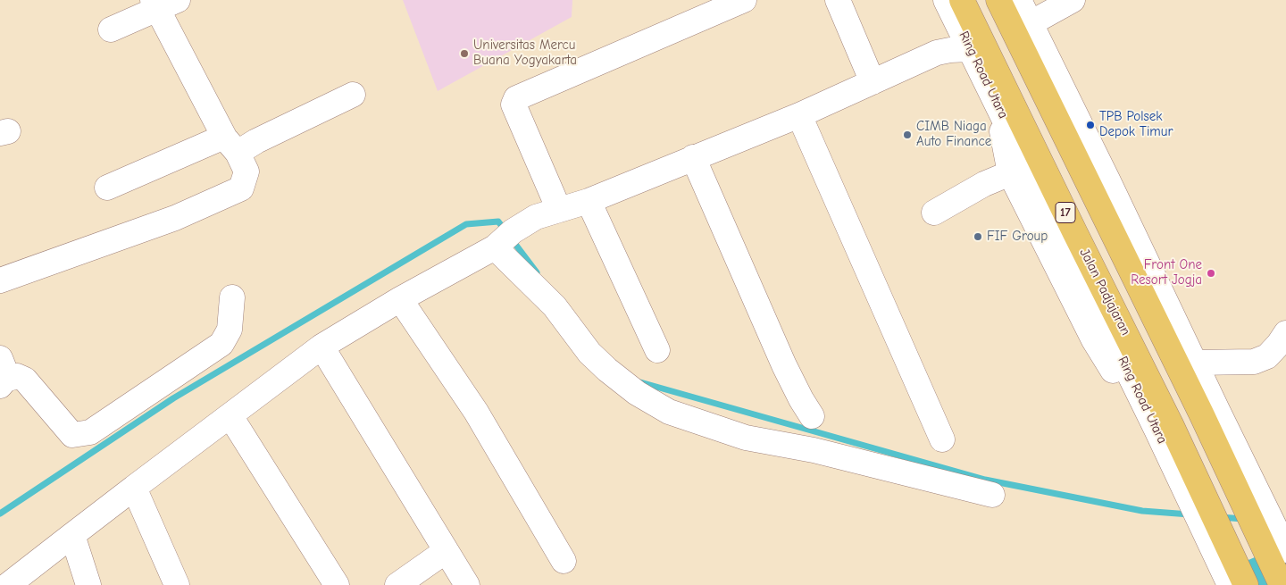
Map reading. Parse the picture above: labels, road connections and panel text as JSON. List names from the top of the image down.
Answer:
{
  "streets": {
    "highway": ["17", "Jalan Padjajaran"],
    "street": ["Ring Road Utara"]
  },
  "crossings": [
    ["Ring Road Utara", "Jalan Padjajaran"]
  ],
  "places": [
    "Universitas Mercu Buana Yogyakarta",
    "TPB Polsek Depok Timur",
    "CIMB Niaga Auto Finance",
    "FIF Group",
    "Front One Resort Jogja"
  ]
}
